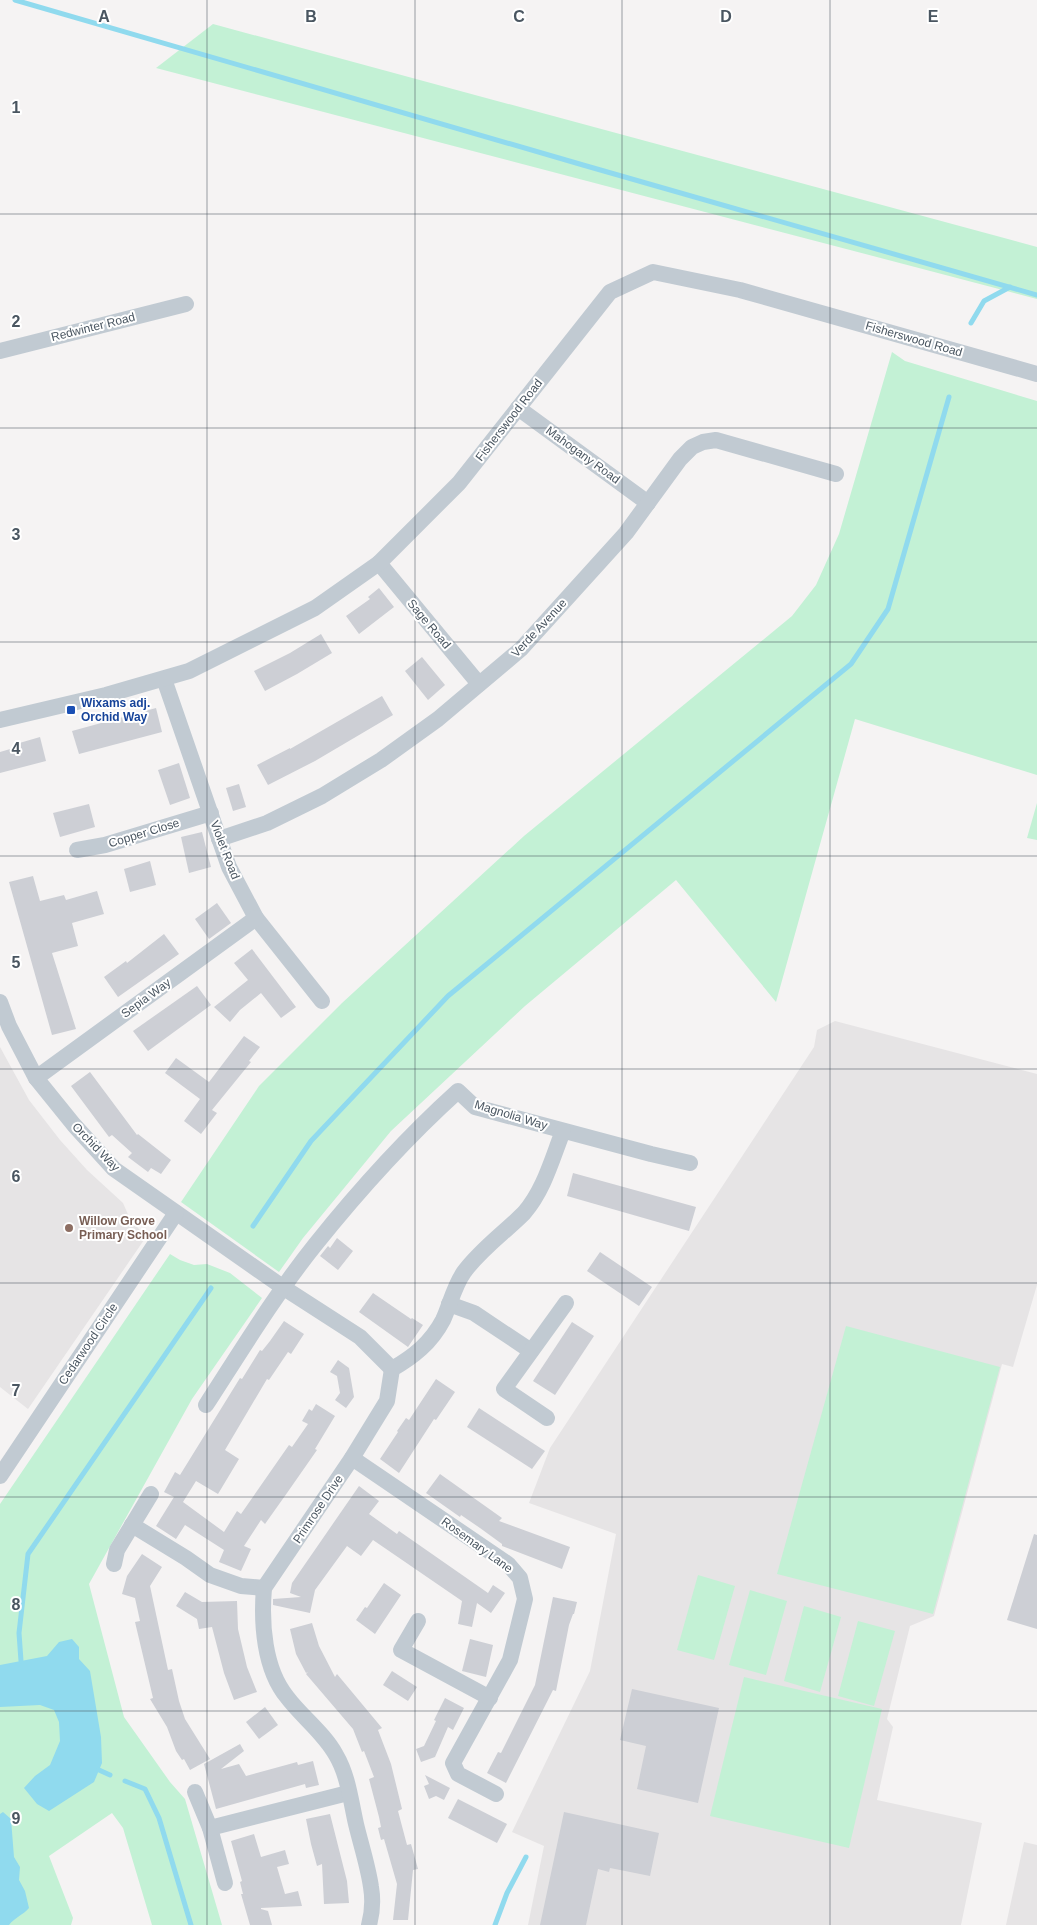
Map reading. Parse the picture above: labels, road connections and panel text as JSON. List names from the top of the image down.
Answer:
{
  "streets": {
    "street": [
      "Redwinter Road",
      "Fisherswood Road",
      "Mahogany Road",
      "Sage Road",
      "Verde Avenue",
      "Copper Close",
      "Violet Road",
      "Sepia Way",
      "Magnolia Way",
      "Orchid Way",
      "Cedarwood Circle",
      "Primrose Drive",
      "Rosemary Lane"
    ]
  },
  "crossings": [
    ["Fisherswood Road", "Mahogany Road"],
    ["Fisherswood Road", "Sage Road"],
    ["Fisherswood Road", "Violet Road"],
    ["Mahogany Road", "Verde Avenue"],
    ["Sage Road", "Verde Avenue"],
    ["Verde Avenue", "Violet Road"],
    ["Copper Close", "Violet Road"],
    ["Violet Road", "Sepia Way"],
    ["Sepia Way", "Orchid Way"],
    ["Magnolia Way", "Orchid Way"],
    ["Orchid Way", "Cedarwood Circle"],
    ["Orchid Way", "Primrose Drive"],
    ["Primrose Drive", "Rosemary Lane"]
  ],
  "places": {
    "transit": ["Wixams adj. Orchid Way"],
    "other": ["Willow Grove Primary School"]
  },
  "grid": {
    "columns": [
      "A",
      "B",
      "C",
      "D",
      "E"
    ],
    "rows": [
      "1",
      "2",
      "3",
      "4",
      "5",
      "6",
      "7",
      "8",
      "9"
    ]
  }
}
